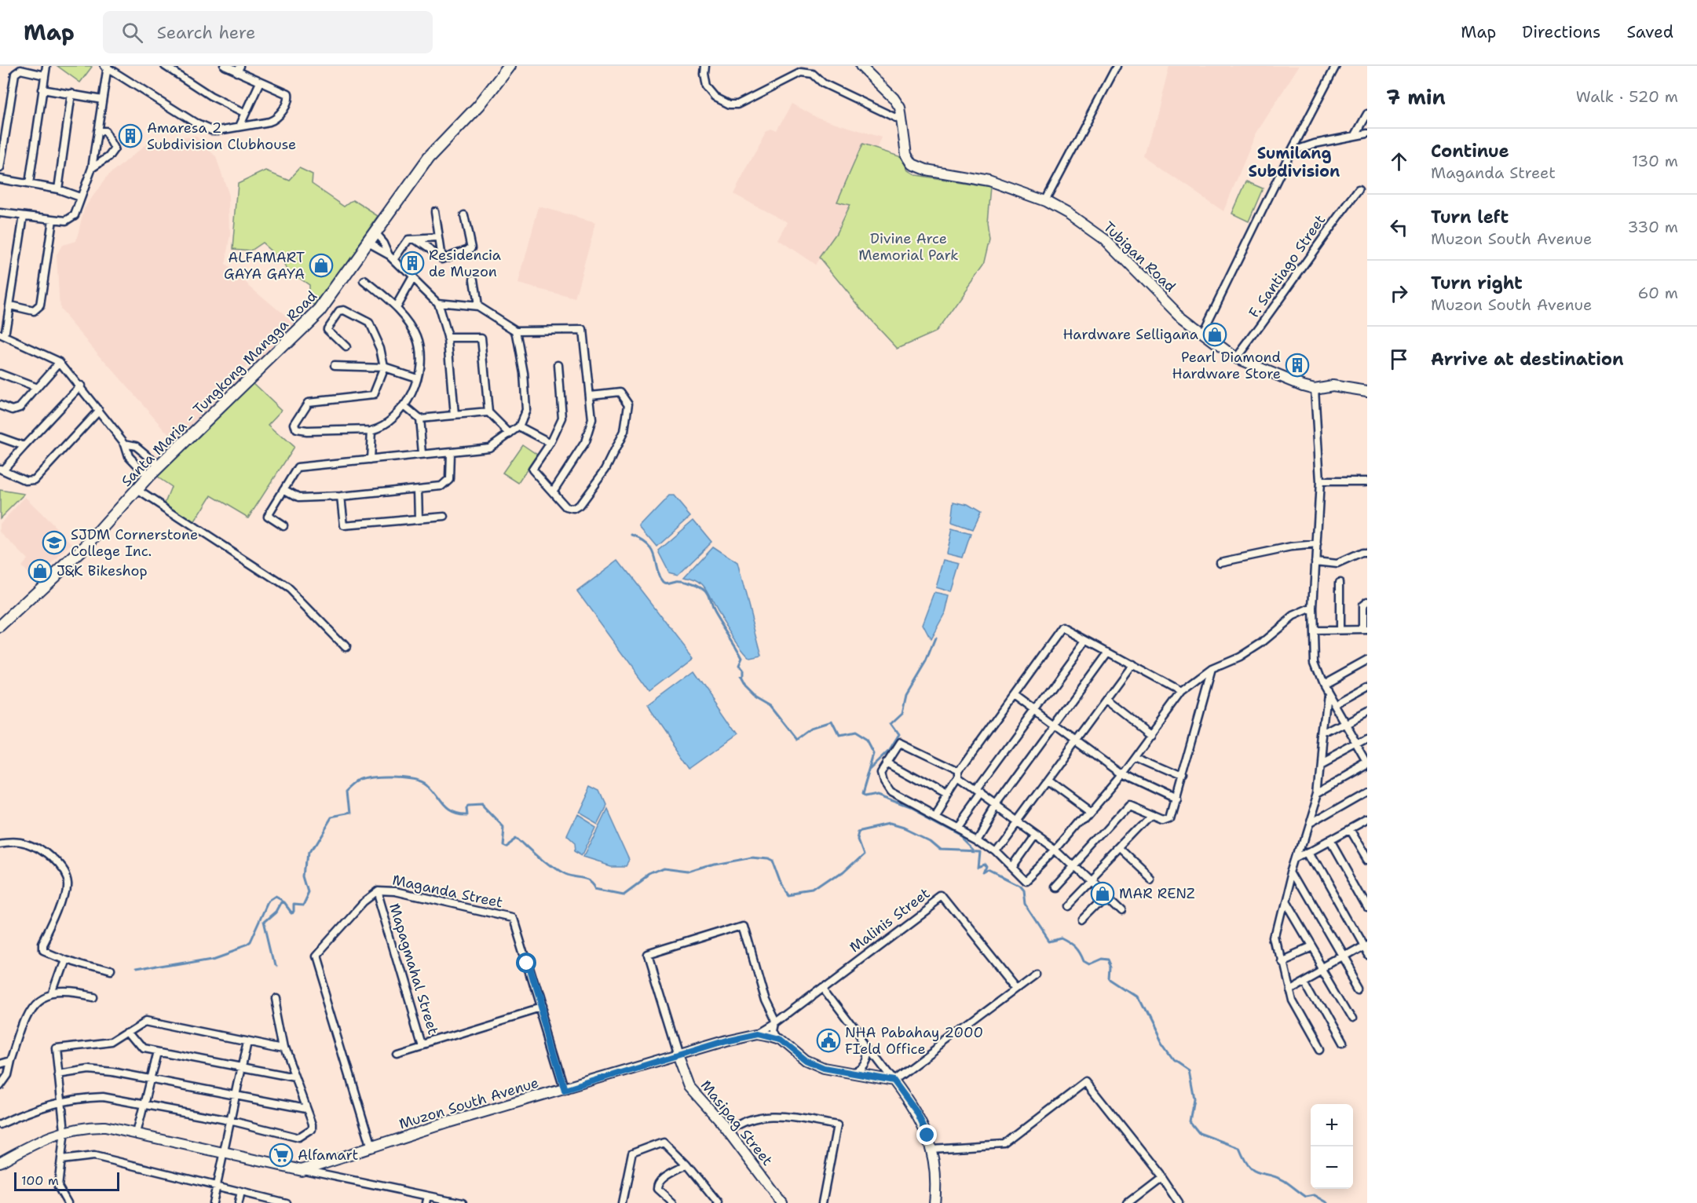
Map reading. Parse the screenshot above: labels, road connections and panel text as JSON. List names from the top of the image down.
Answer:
{
  "streets": {
    "main road": ["Santa Maria - Tungkong Mangga Road"],
    "street": [
      "Tubigan Road",
      "F. Santiago Street",
      "Maganda Street",
      "Malinis Street",
      "Mapagmahal Street",
      "Muzon South Avenue",
      "Masipag Street"
    ]
  },
  "crossings": [
    ["Tubigan Road", "F. Santiago Street"],
    ["Maganda Street", "Mapagmahal Street"],
    ["Maganda Street", "Muzon South Avenue"],
    ["Malinis Street", "Muzon South Avenue"],
    ["Muzon South Avenue", "Masipag Street"]
  ],
  "districts": ["Sumilang Subdivision"],
  "parks": ["Divine Arce Memorial Park"],
  "places": {
    "building": ["Amaresa 2 Subdivision Clubhouse", "Residencia de Muzon", "Pearl Diamond Hardware Store"],
    "shop": [
      "ALFAMART GAYA GAYA",
      "Hardware Selligana",
      "J&K Bikeshop",
      "MAR RENZ"
    ],
    "school or university": ["SJDM Cornerstone College Inc."],
    "public building": ["NHA Pabahay 2000 FIeld Office"],
    "supermarket": ["Alfamart"]
  },
  "scale_bar": "100 m",
  "page": {
    "header": "Map",
    "search": "Search here",
    "nav": ["Map", "Directions", "Saved"],
    "heading": ["7 min", "Walk · 520 m"],
    "list": [
      ["Continue", "Maganda Street", "130 m"],
      ["Turn left", "Muzon South Avenue", "330 m"],
      ["Turn right", "Muzon South Avenue", "60 m"],
      "Arrive at destination"
    ],
    "map_buttons": ["+", "−"],
    "scale": "100 m"
  }
}
